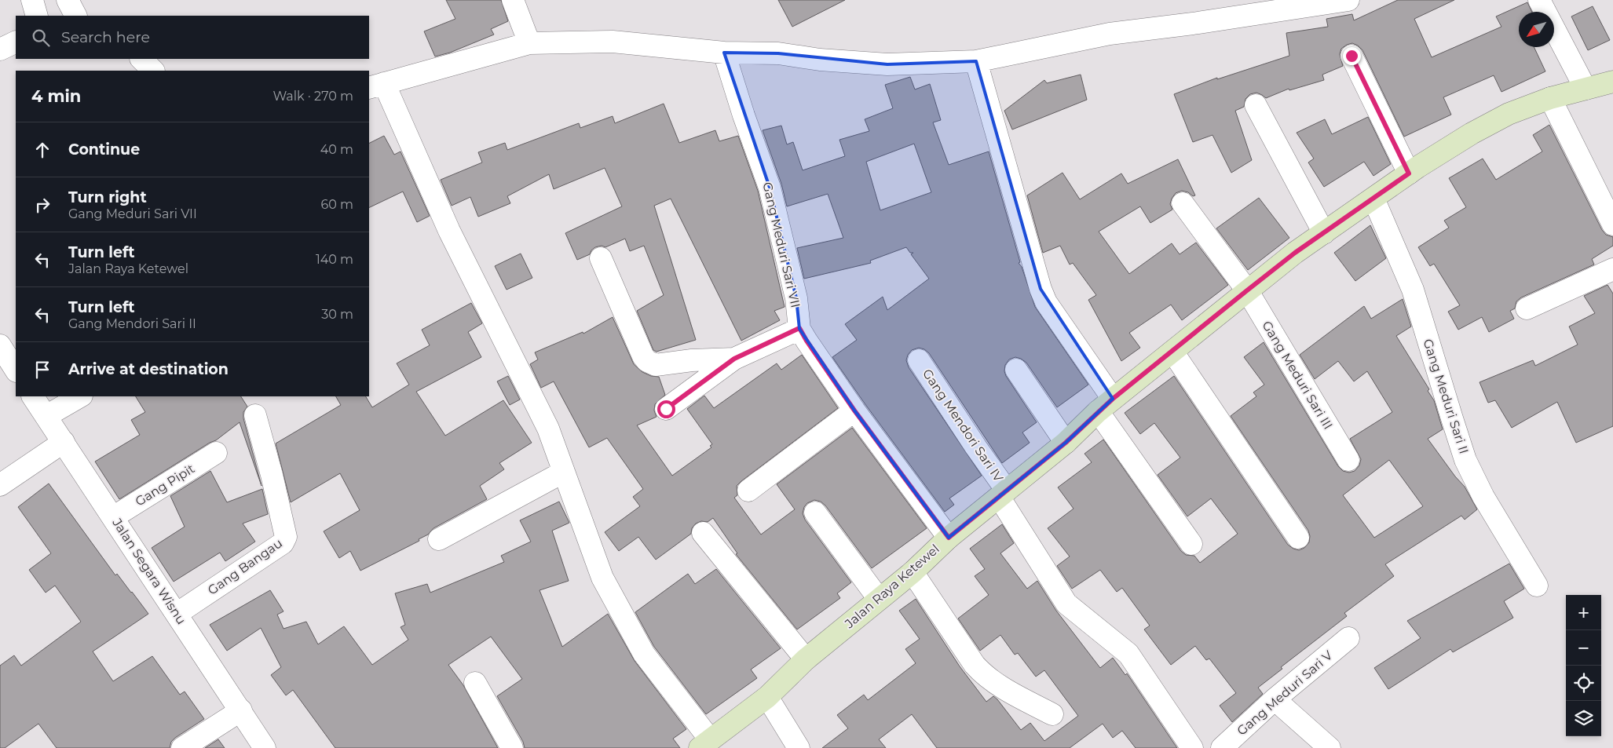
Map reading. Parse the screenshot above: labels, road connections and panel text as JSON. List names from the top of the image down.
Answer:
{
  "streets": {
    "main road": ["Jalan Raya Ketewel"],
    "street": [
      "Gang Meduri Sari VII",
      "Gang Meduri Sari III",
      "Gang Meduri Sari II",
      "Gang Mendori Sari IV",
      "Gang Pipit",
      "Gang Bangau",
      "Jalan Segara Wisnu",
      "Gang Meduri Sari V"
    ]
  },
  "crossings": [
    ["Gang Meduri Sari VII", "Jalan Raya Ketewel"],
    ["Gang Meduri Sari III", "Jalan Raya Ketewel"],
    ["Gang Meduri Sari II", "Jalan Raya Ketewel"],
    ["Gang Mendori Sari IV", "Jalan Raya Ketewel"],
    ["Gang Pipit", "Jalan Segara Wisnu"],
    ["Gang Bangau", "Jalan Segara Wisnu"]
  ],
  "north": "bottom left",
  "page": {
    "search": "Search here",
    "heading": ["4 min", "Walk · 270 m"],
    "list": [
      ["Continue", "40 m"],
      ["Turn right", "Gang Meduri Sari VII", "60 m"],
      ["Turn left", "Jalan Raya Ketewel", "140 m"],
      ["Turn left", "Gang Mendori Sari II", "30 m"],
      "Arrive at destination"
    ],
    "map_buttons": ["+", "−"]
  }
}
